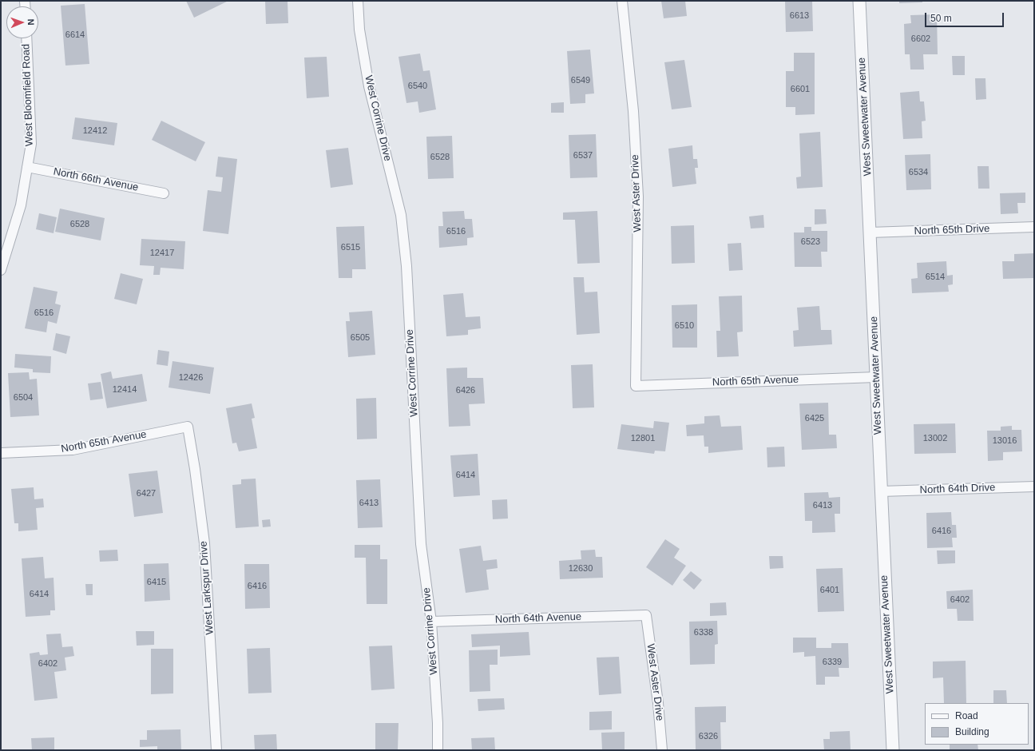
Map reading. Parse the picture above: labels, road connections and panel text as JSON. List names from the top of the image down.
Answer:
{
  "streets": {
    "street": [
      "West Bloomfield Road",
      "West Sweetwater Avenue",
      "West Corrine Drive",
      "North 66th Avenue",
      "West Aster Drive",
      "North 65th Drive",
      "North 65th Avenue",
      "North 64th Drive",
      "West Larkspur Drive",
      "North 64th Avenue"
    ]
  },
  "crossings": [
    ["West Bloomfield Road", "North 66th Avenue"],
    ["West Sweetwater Avenue", "North 65th Drive"],
    ["West Sweetwater Avenue", "North 65th Avenue"],
    ["West Sweetwater Avenue", "North 64th Drive"],
    ["West Corrine Drive", "North 64th Avenue"],
    ["West Aster Drive", "North 65th Avenue"],
    ["West Aster Drive", "North 64th Avenue"],
    ["North 65th Avenue", "West Larkspur Drive"]
  ],
  "house_numbers": [
    "6613",
    "6614",
    "6602",
    "6549",
    "6540",
    "6601",
    "12412",
    "6537",
    "6528",
    "6534",
    "6528",
    "6516",
    "6523",
    "6515",
    "12417",
    "6514",
    "6516",
    "6510",
    "6505",
    "12426",
    "12414",
    "6426",
    "6504",
    "6425",
    "12801",
    "13002",
    "13016",
    "6414",
    "6427",
    "6413",
    "6413",
    "6416",
    "12630",
    "6415",
    "6416",
    "6401",
    "6414",
    "6402",
    "6338",
    "6339",
    "6402",
    "6326"
  ],
  "legend": ["Road", "Building"],
  "scale_bar": "50 m",
  "north": "right"
}
